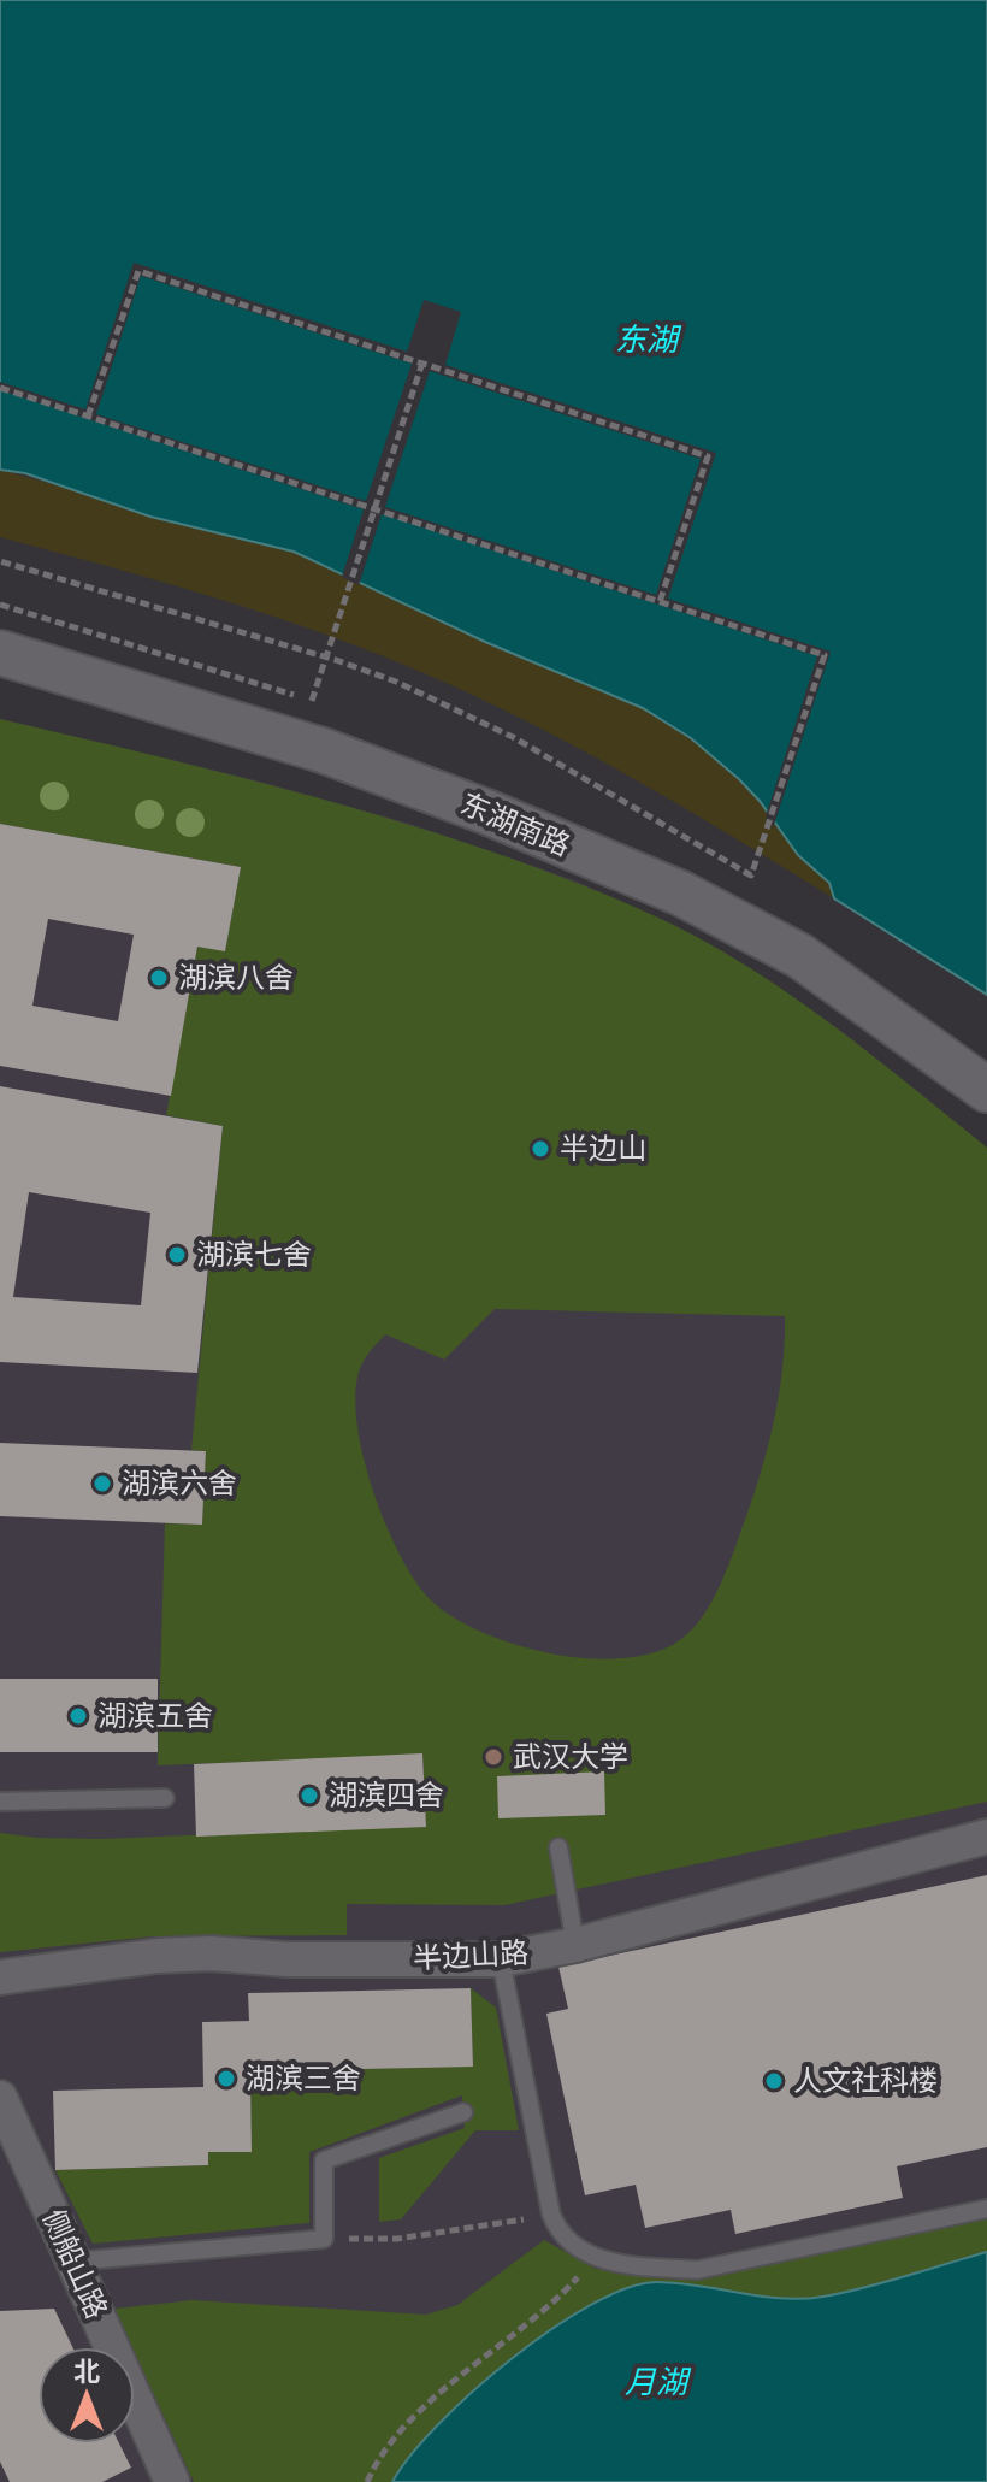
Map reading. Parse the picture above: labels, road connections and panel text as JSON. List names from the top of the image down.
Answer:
{
  "streets": {
    "street": ["东湖南路", "半边山路", "侧船山路"]
  },
  "water": ["东湖", "月湖"],
  "places": [
    "湖滨八舍",
    "半边山",
    "湖滨七舍",
    "湖滨六舍",
    "湖滨五舍",
    "武汉大学",
    "湖滨四舍",
    "湖滨三舍",
    "人文社科楼"
  ],
  "north": "top"
}
